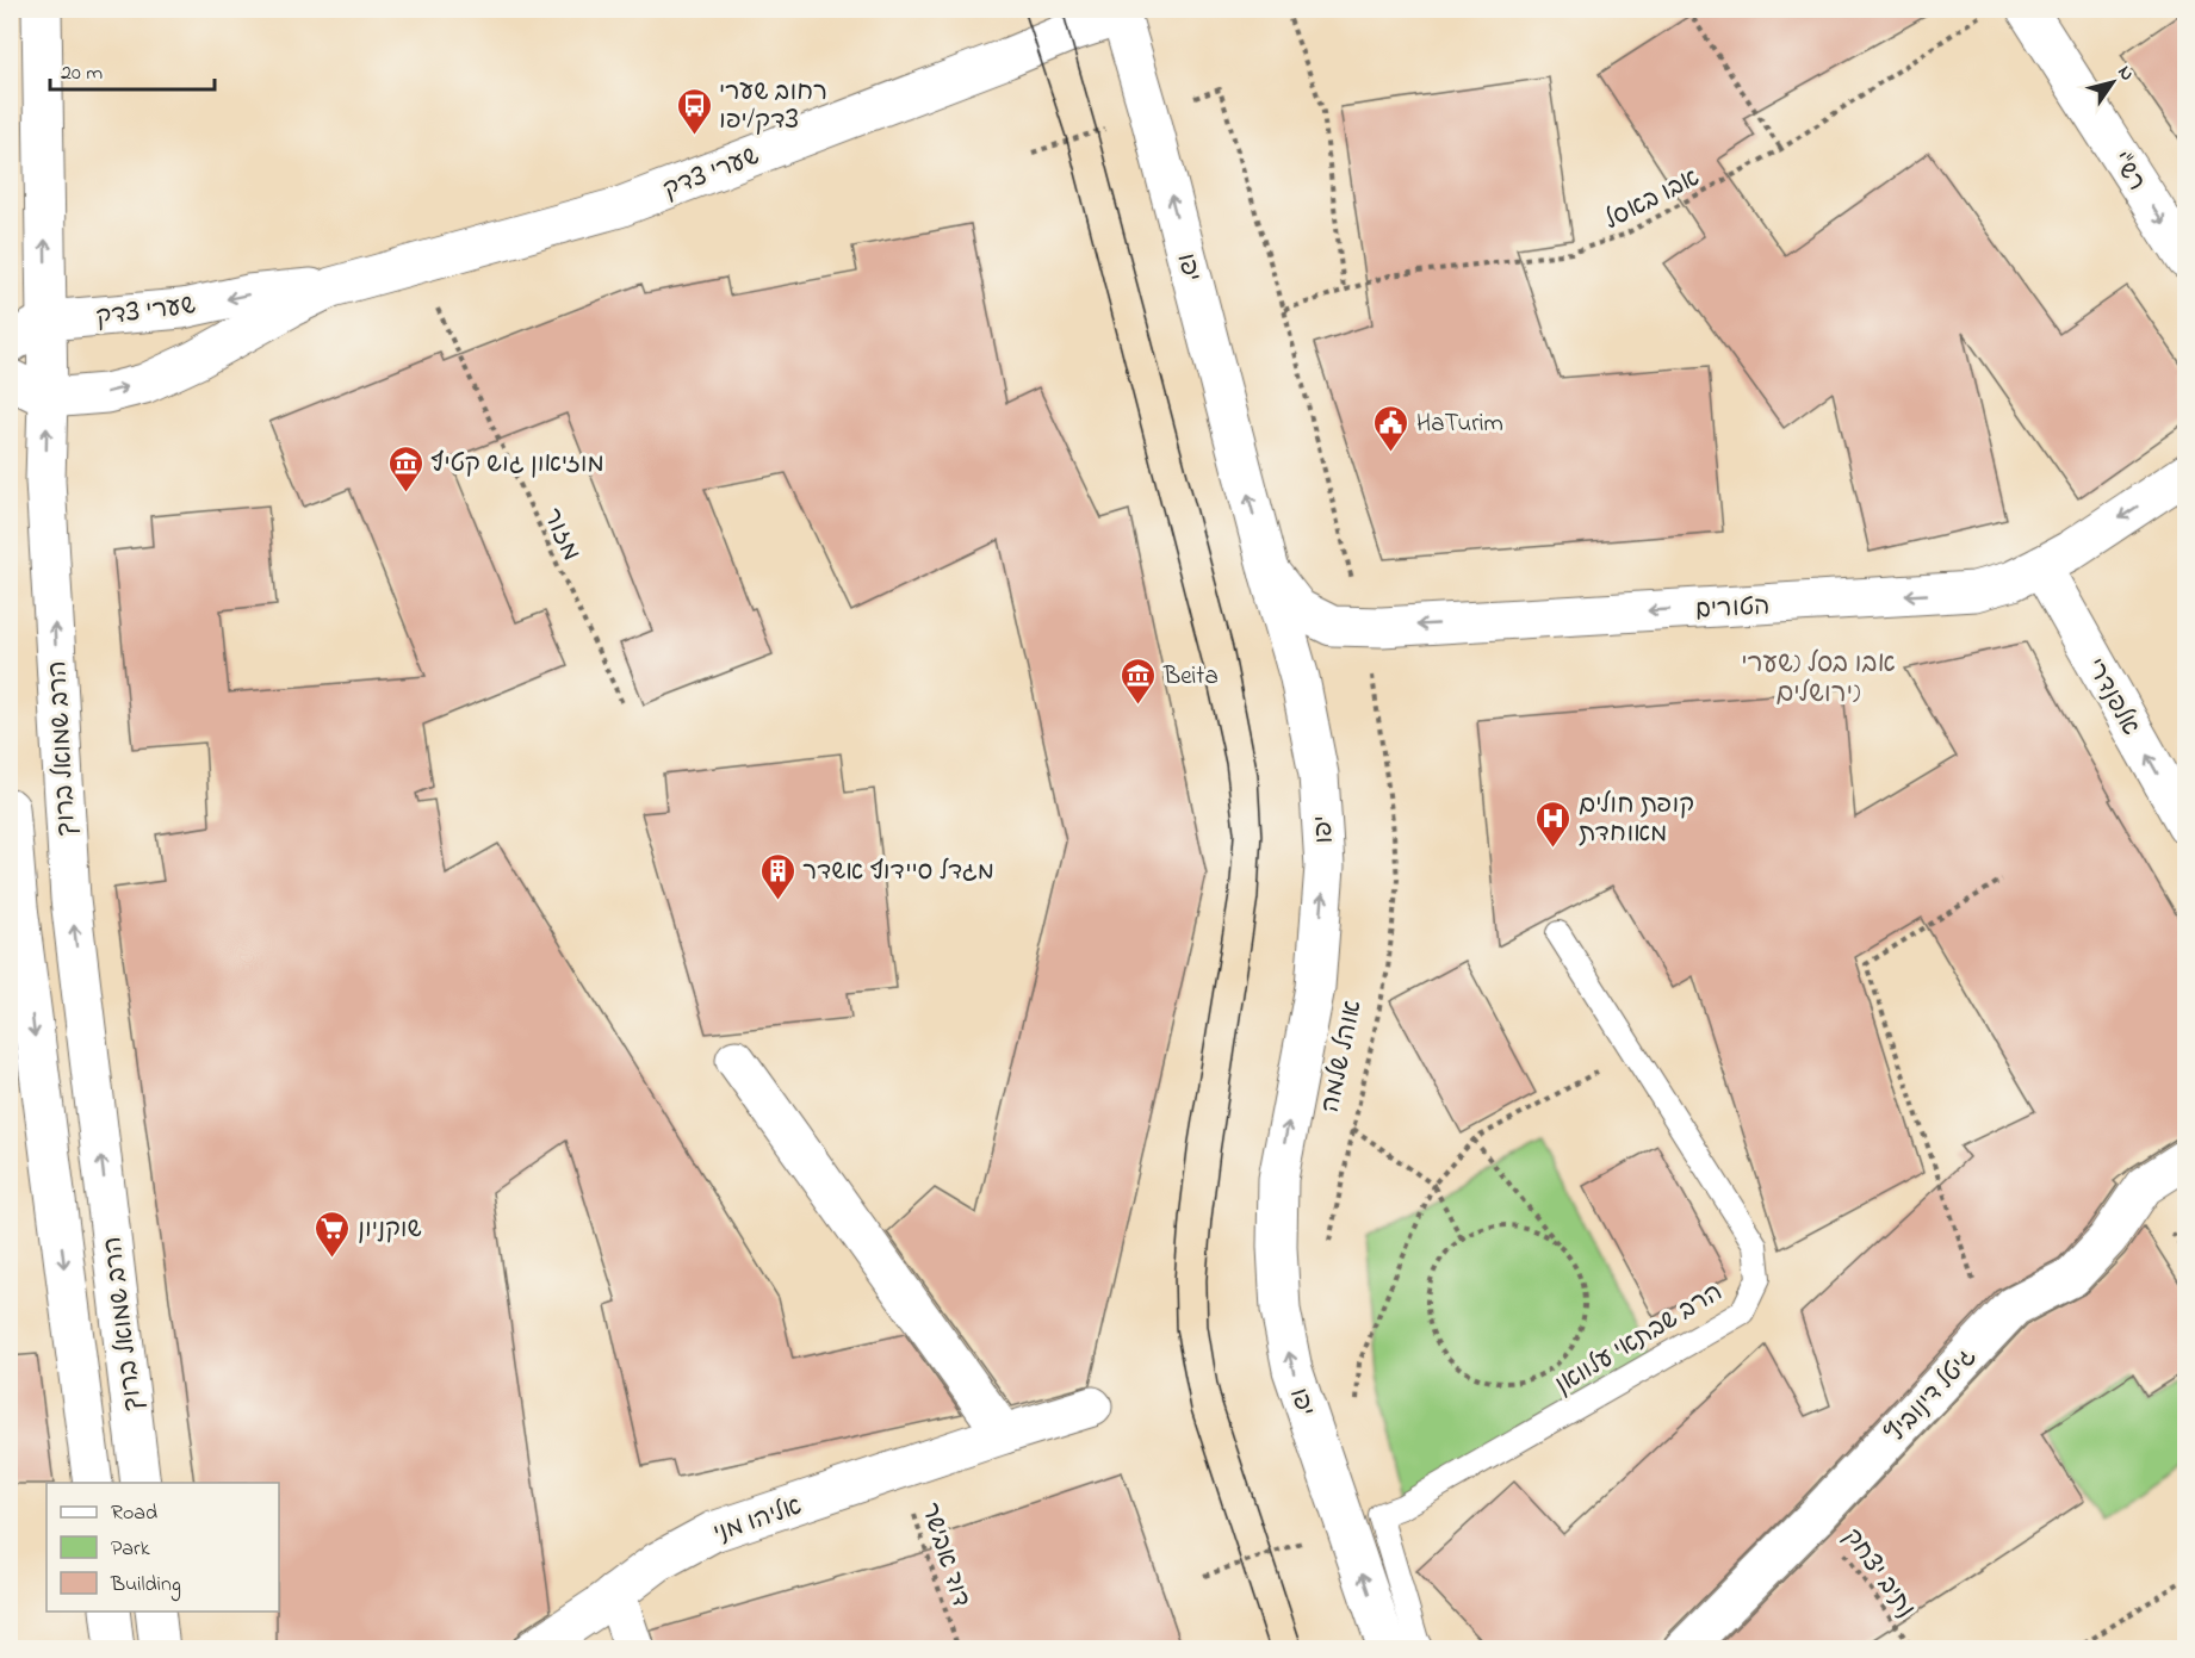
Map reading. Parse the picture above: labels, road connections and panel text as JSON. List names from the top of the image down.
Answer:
{
  "streets": {
    "street": [
      "רש\"י",
      "שערי צדק",
      "יפו",
      "הטורים",
      "אלפנדרי",
      "הרב שמואל ברוך",
      "גיטל דינוביץ",
      "אליהו מני"
    ],
    "lane": ["הרב שבתאי עלוואן"],
    "path": [
      "אבו באסל",
      "מזור",
      "אוהל שלמה",
      "דוד אבישר",
      "נתיב יצחק"
    ]
  },
  "crossings": [
    ["שערי צדק", "יפו"],
    ["שערי צדק", "מזור"],
    ["שערי צדק", "הרב שמואל ברוך"],
    ["יפו", "הטורים"],
    ["הטורים", "אלפנדרי"],
    ["הטורים", "אוהל שלמה"],
    ["גיטל דינוביץ", "נתיב יצחק"],
    ["אליהו מני", "דוד אבישר"]
  ],
  "one_way": [
    "רש\"י",
    "יפו",
    "הטורים",
    "אלפנדרי"
  ],
  "districts": ["אבו בסל (שערי ירושלים)"],
  "places": {
    "bus stop": ["רחוב שערי צדק/יפו"],
    "public building": ["HaTurim"],
    "museum": ["מוזיאון גוש קטיף", "Beita"],
    "hospital": ["קופת חולים מאוחדת"],
    "building": ["מגדל סיידוף אשדר"],
    "supermarket": ["שוקניון"]
  },
  "legend": ["Road", "Park", "Building"],
  "scale_bar": "20 m",
  "north": "top right"
}
